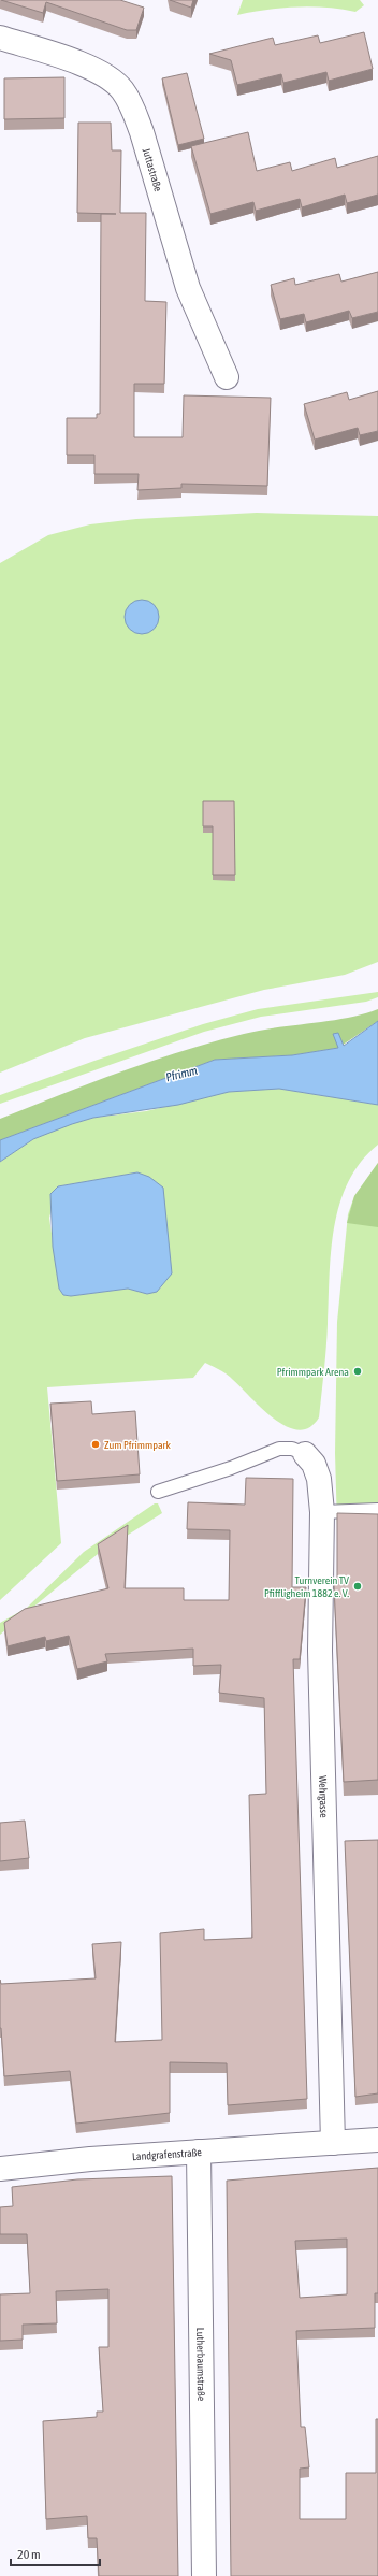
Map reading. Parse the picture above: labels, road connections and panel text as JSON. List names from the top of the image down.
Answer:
{
  "streets": {
    "street": [
      "Juttastraße",
      "Wehrgasse",
      "Landgrafenstraße",
      "Lutherbaumstraße"
    ]
  },
  "crossings": [
    ["Wehrgasse", "Landgrafenstraße"],
    ["Landgrafenstraße", "Lutherbaumstraße"]
  ],
  "water": ["Pfrimm"],
  "places": ["Pfrimmpark Arena", "Zum Pfrimmpark", "Turnverein TV Pfiffligheim 1882 e. V."],
  "scale_bar": "20 m"
}
